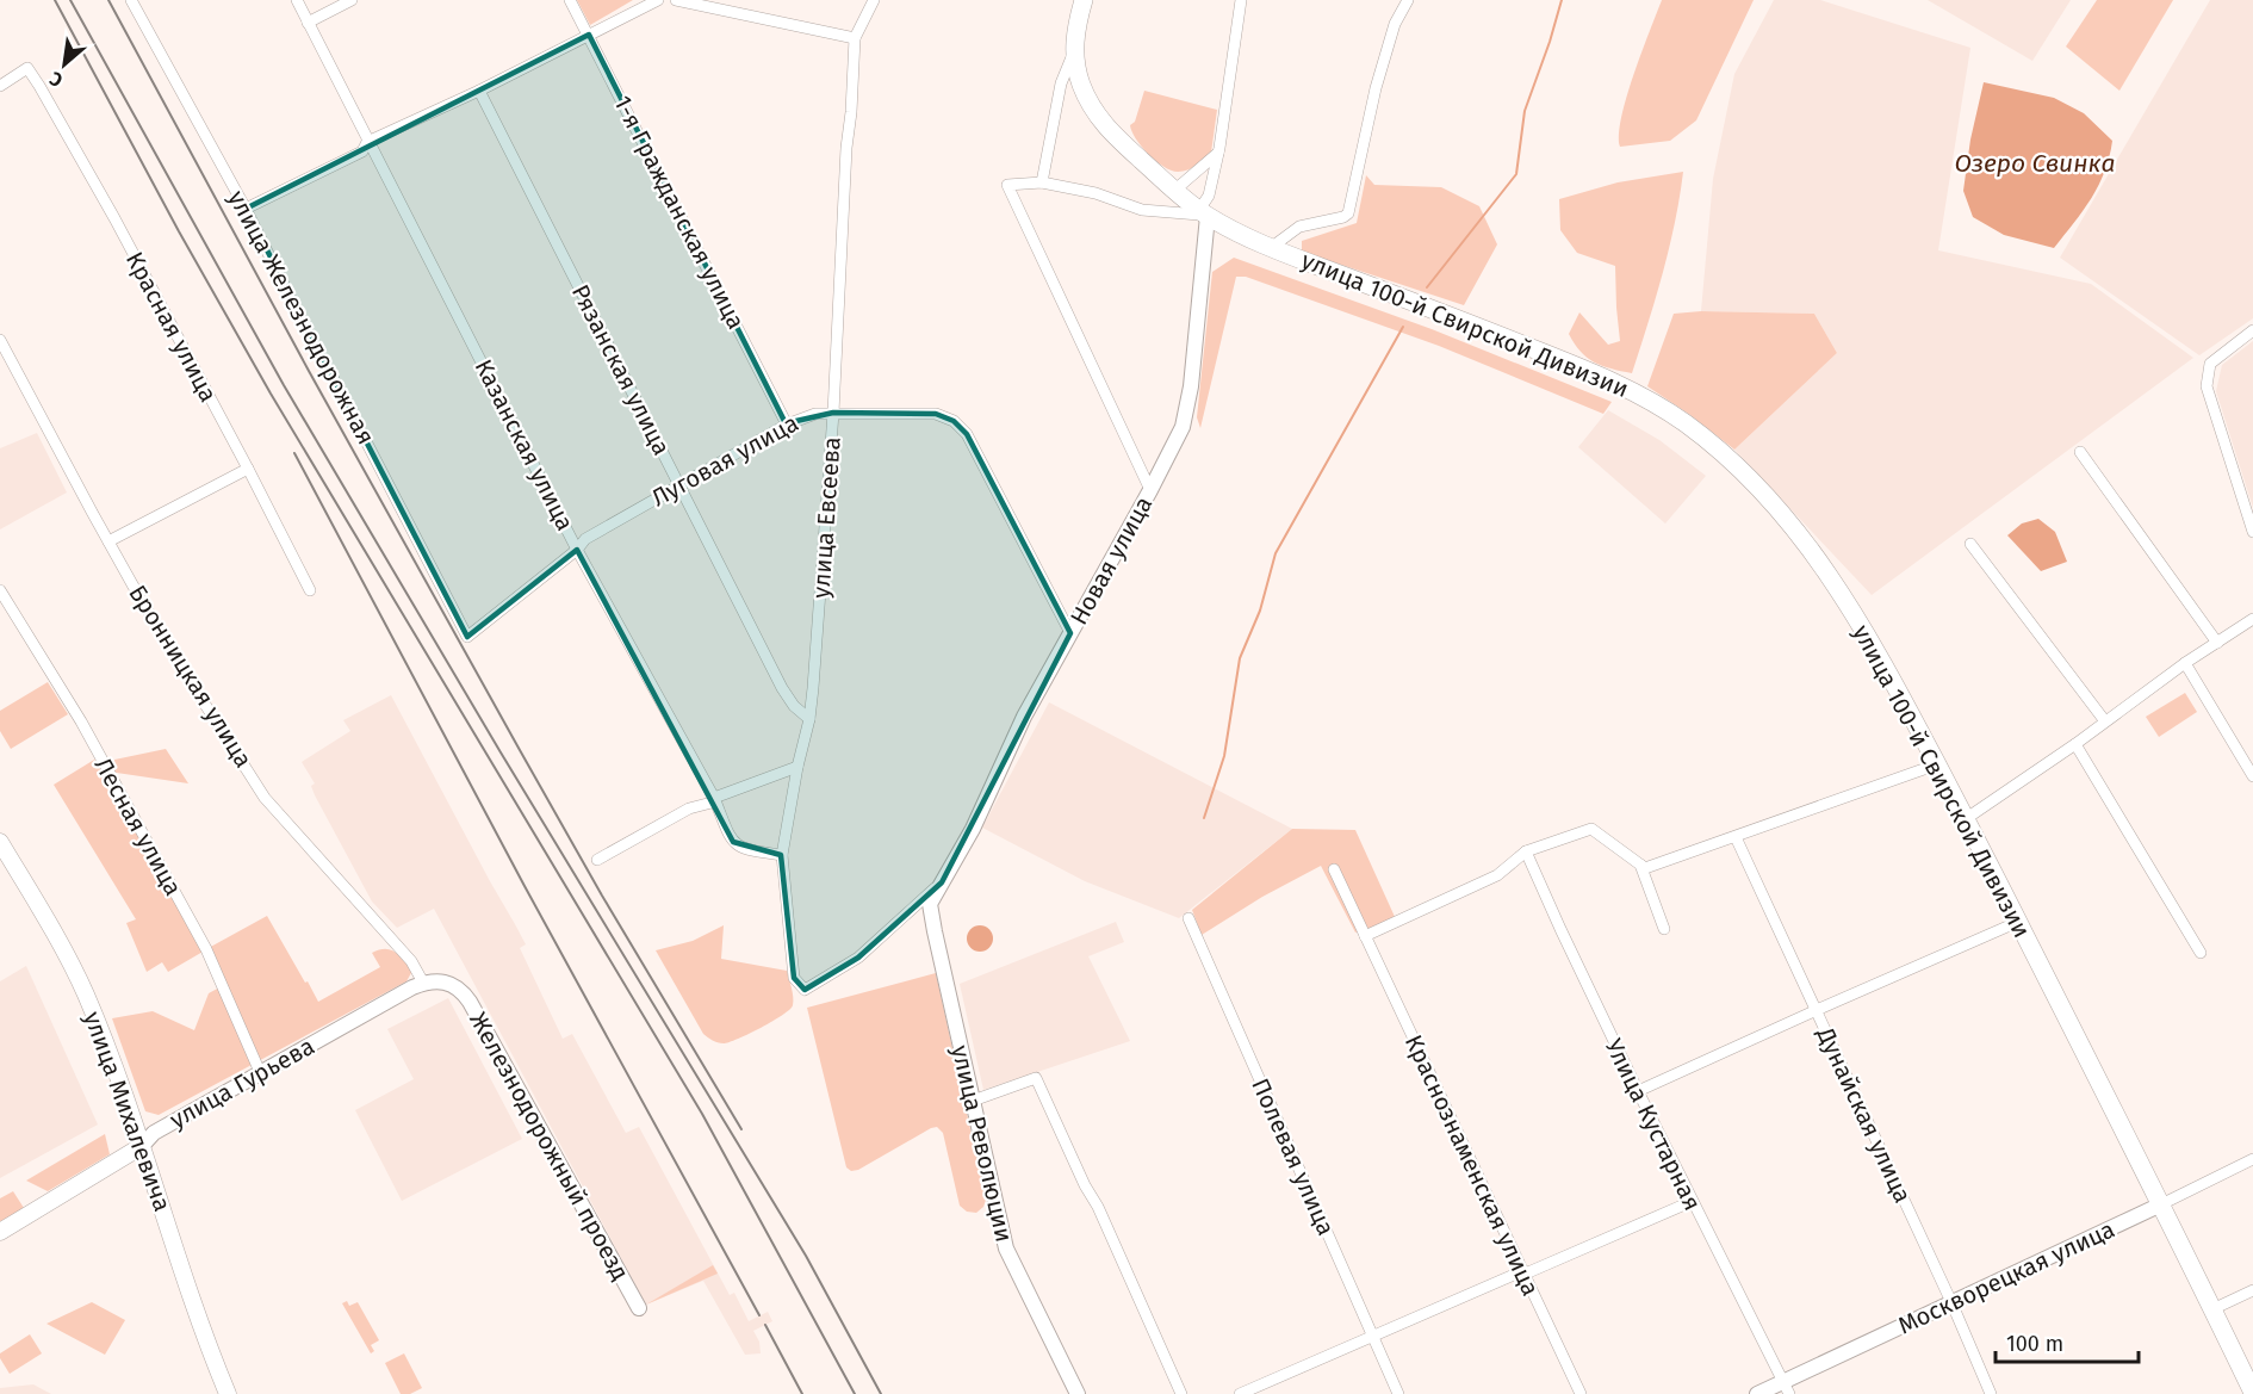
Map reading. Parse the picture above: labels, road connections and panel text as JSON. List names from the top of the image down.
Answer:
{
  "streets": {
    "main road": ["улица 100-й Свирской Дивизии", "улица Гурьева", "улица Михалевича"],
    "street": [
      "1-я Гражданская улица",
      "улица Железнодорожная",
      "Красная улица",
      "Рязанская улица",
      "Казанская улица",
      "Луговая улица",
      "улица Евсеева",
      "Новая улица",
      "Бронницкая улица",
      "Лесная улица",
      "Дунайская улица",
      "Улица Кустарная",
      "улица Революции",
      "Железнодорожный проезд",
      "Полевая улица",
      "Краснознаменская улица",
      "Москворецкая улица"
    ]
  },
  "crossings": [
    ["1-я Гражданская улица", "Луговая улица"],
    ["улица Железнодорожная", "Луговая улица"],
    ["улица 100-й Свирской Дивизии", "Новая улица"],
    ["улица 100-й Свирской Дивизии", "Москворецкая улица"],
    ["Рязанская улица", "Луговая улица"],
    ["Рязанская улица", "улица Евсеева"],
    ["Казанская улица", "Луговая улица"],
    ["Казанская улица", "улица Евсеева"],
    ["Луговая улица", "улица Евсеева"],
    ["Луговая улица", "Новая улица"],
    ["улица Евсеева", "Новая улица"],
    ["улица Евсеева", "улица Революции"],
    ["Новая улица", "улица Революции"],
    ["Бронницкая улица", "улица Гурьева"],
    ["Бронницкая улица", "Железнодорожный проезд"],
    ["Лесная улица", "улица Гурьева"],
    ["улица Гурьева", "улица Михалевича"],
    ["улица Гурьева", "Железнодорожный проезд"],
    ["Дунайская улица", "Москворецкая улица"],
    ["Улица Кустарная", "Москворецкая улица"]
  ],
  "water": ["Озеро Свинка"],
  "scale_bar": "100 m",
  "north": "bottom left"
}
